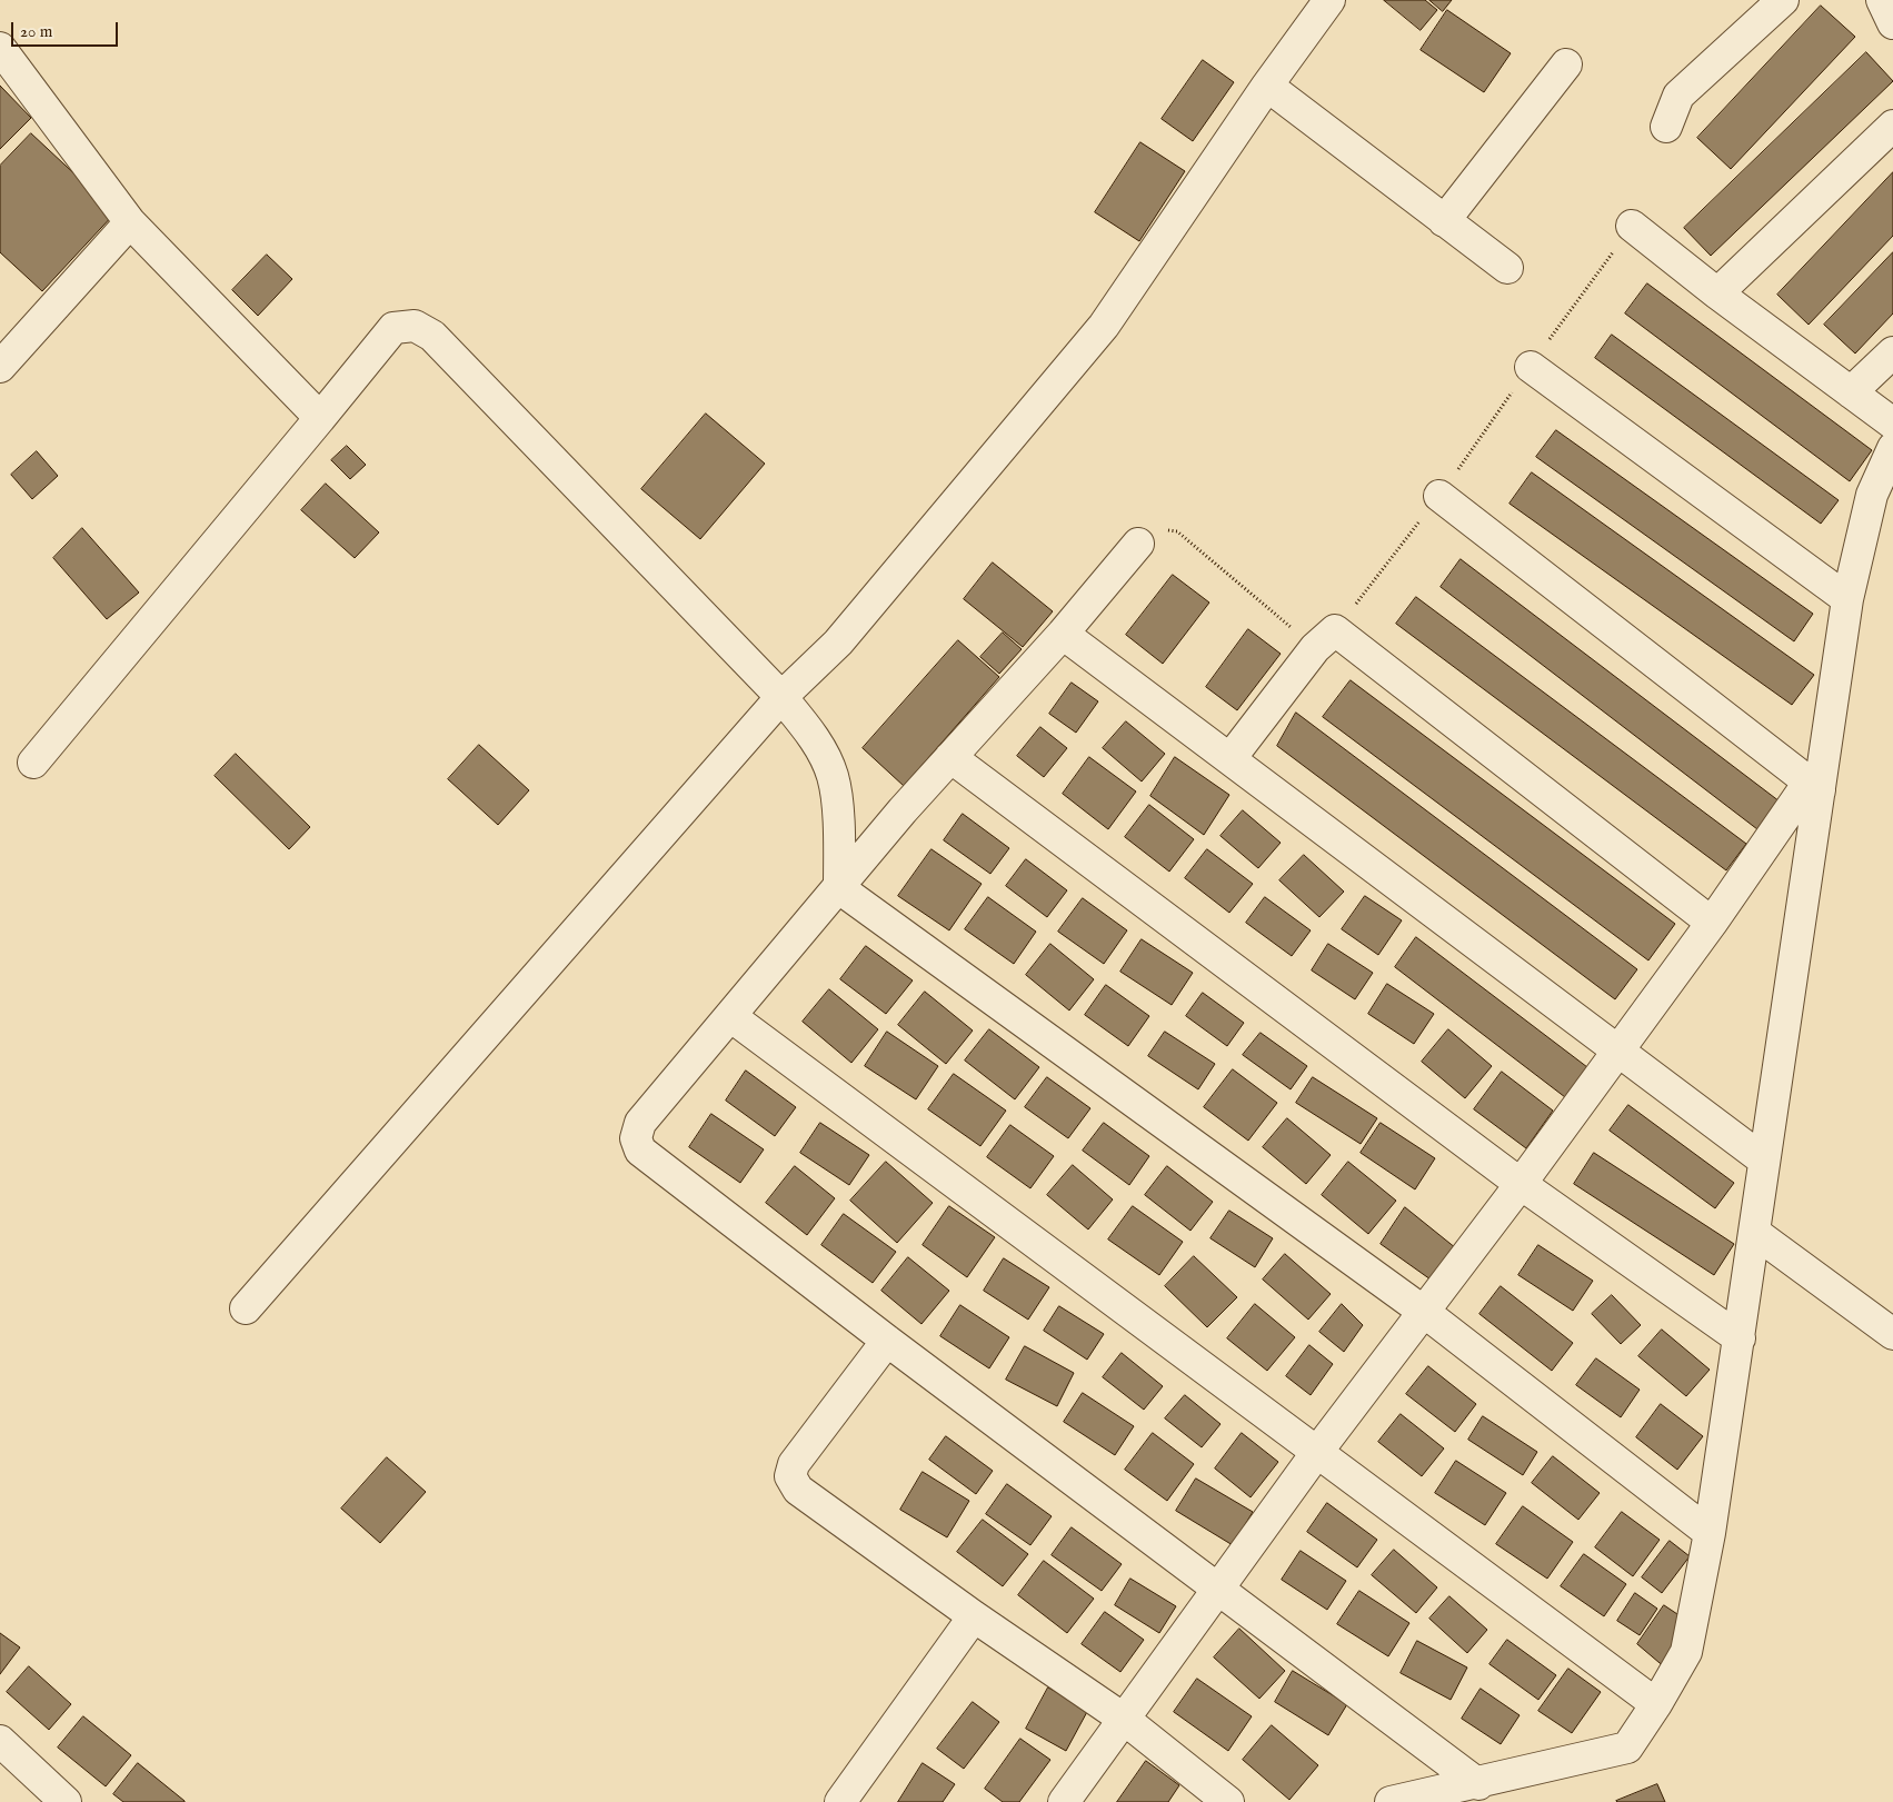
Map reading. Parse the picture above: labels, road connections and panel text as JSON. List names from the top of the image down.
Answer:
{
  "scale_bar": "20 m"
}
